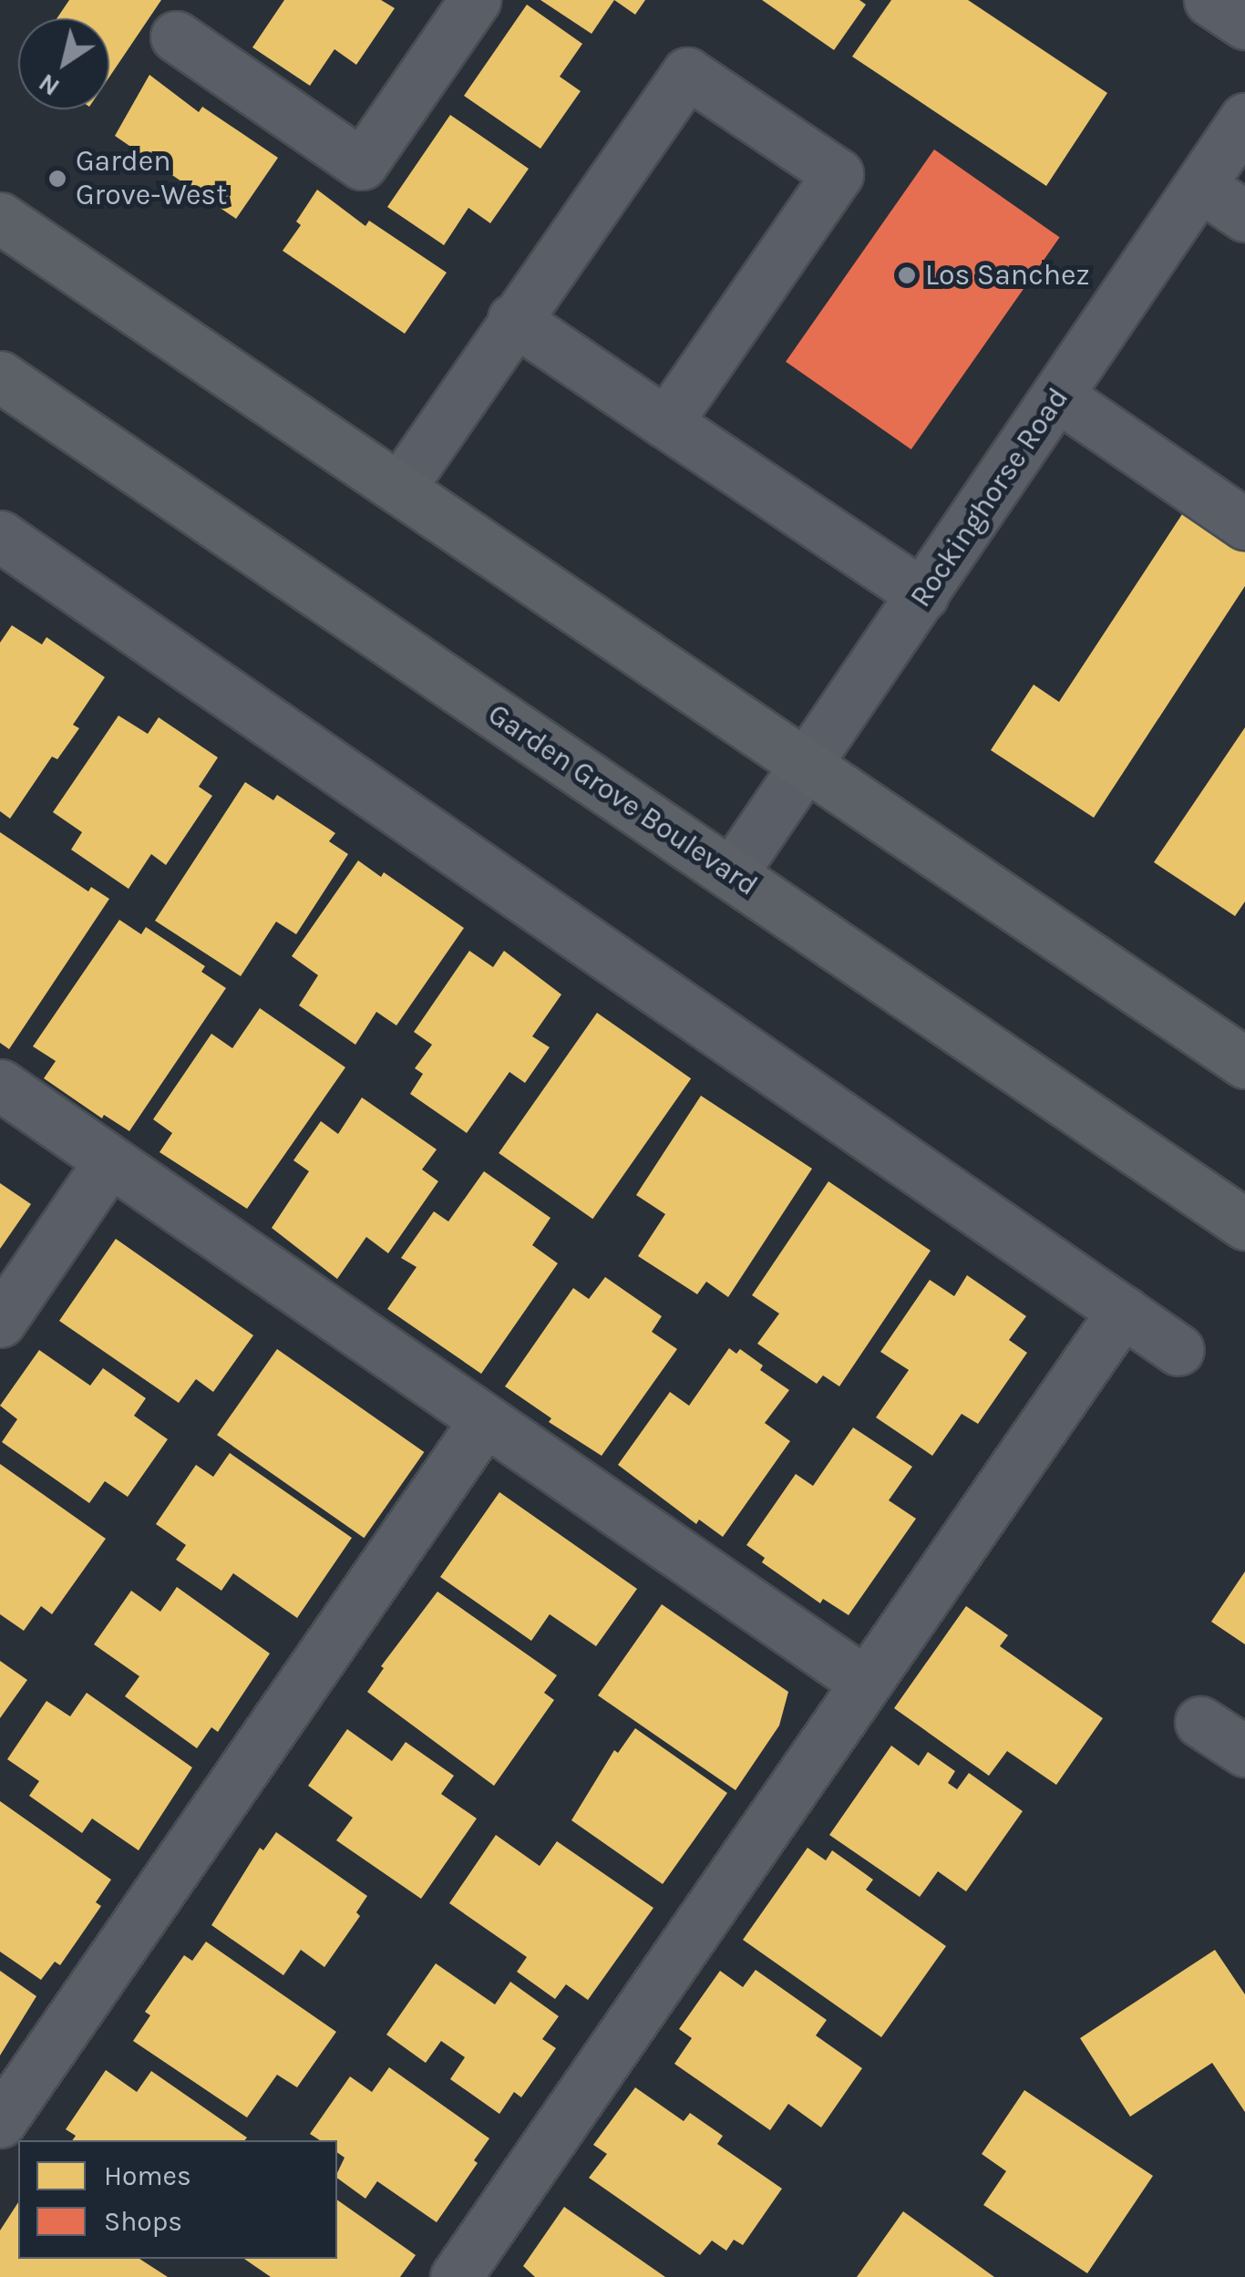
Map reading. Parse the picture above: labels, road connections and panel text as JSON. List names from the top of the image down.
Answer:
{
  "streets": {
    "main road": ["Garden Grove Boulevard"],
    "street": ["Rockinghorse Road"]
  },
  "crossings": [
    ["Rockinghorse Road", "Garden Grove Boulevard"]
  ],
  "places": ["Garden Grove-West", "Los Sanchez"],
  "legend": ["Homes", "Shops"],
  "north": "bottom left"
}
